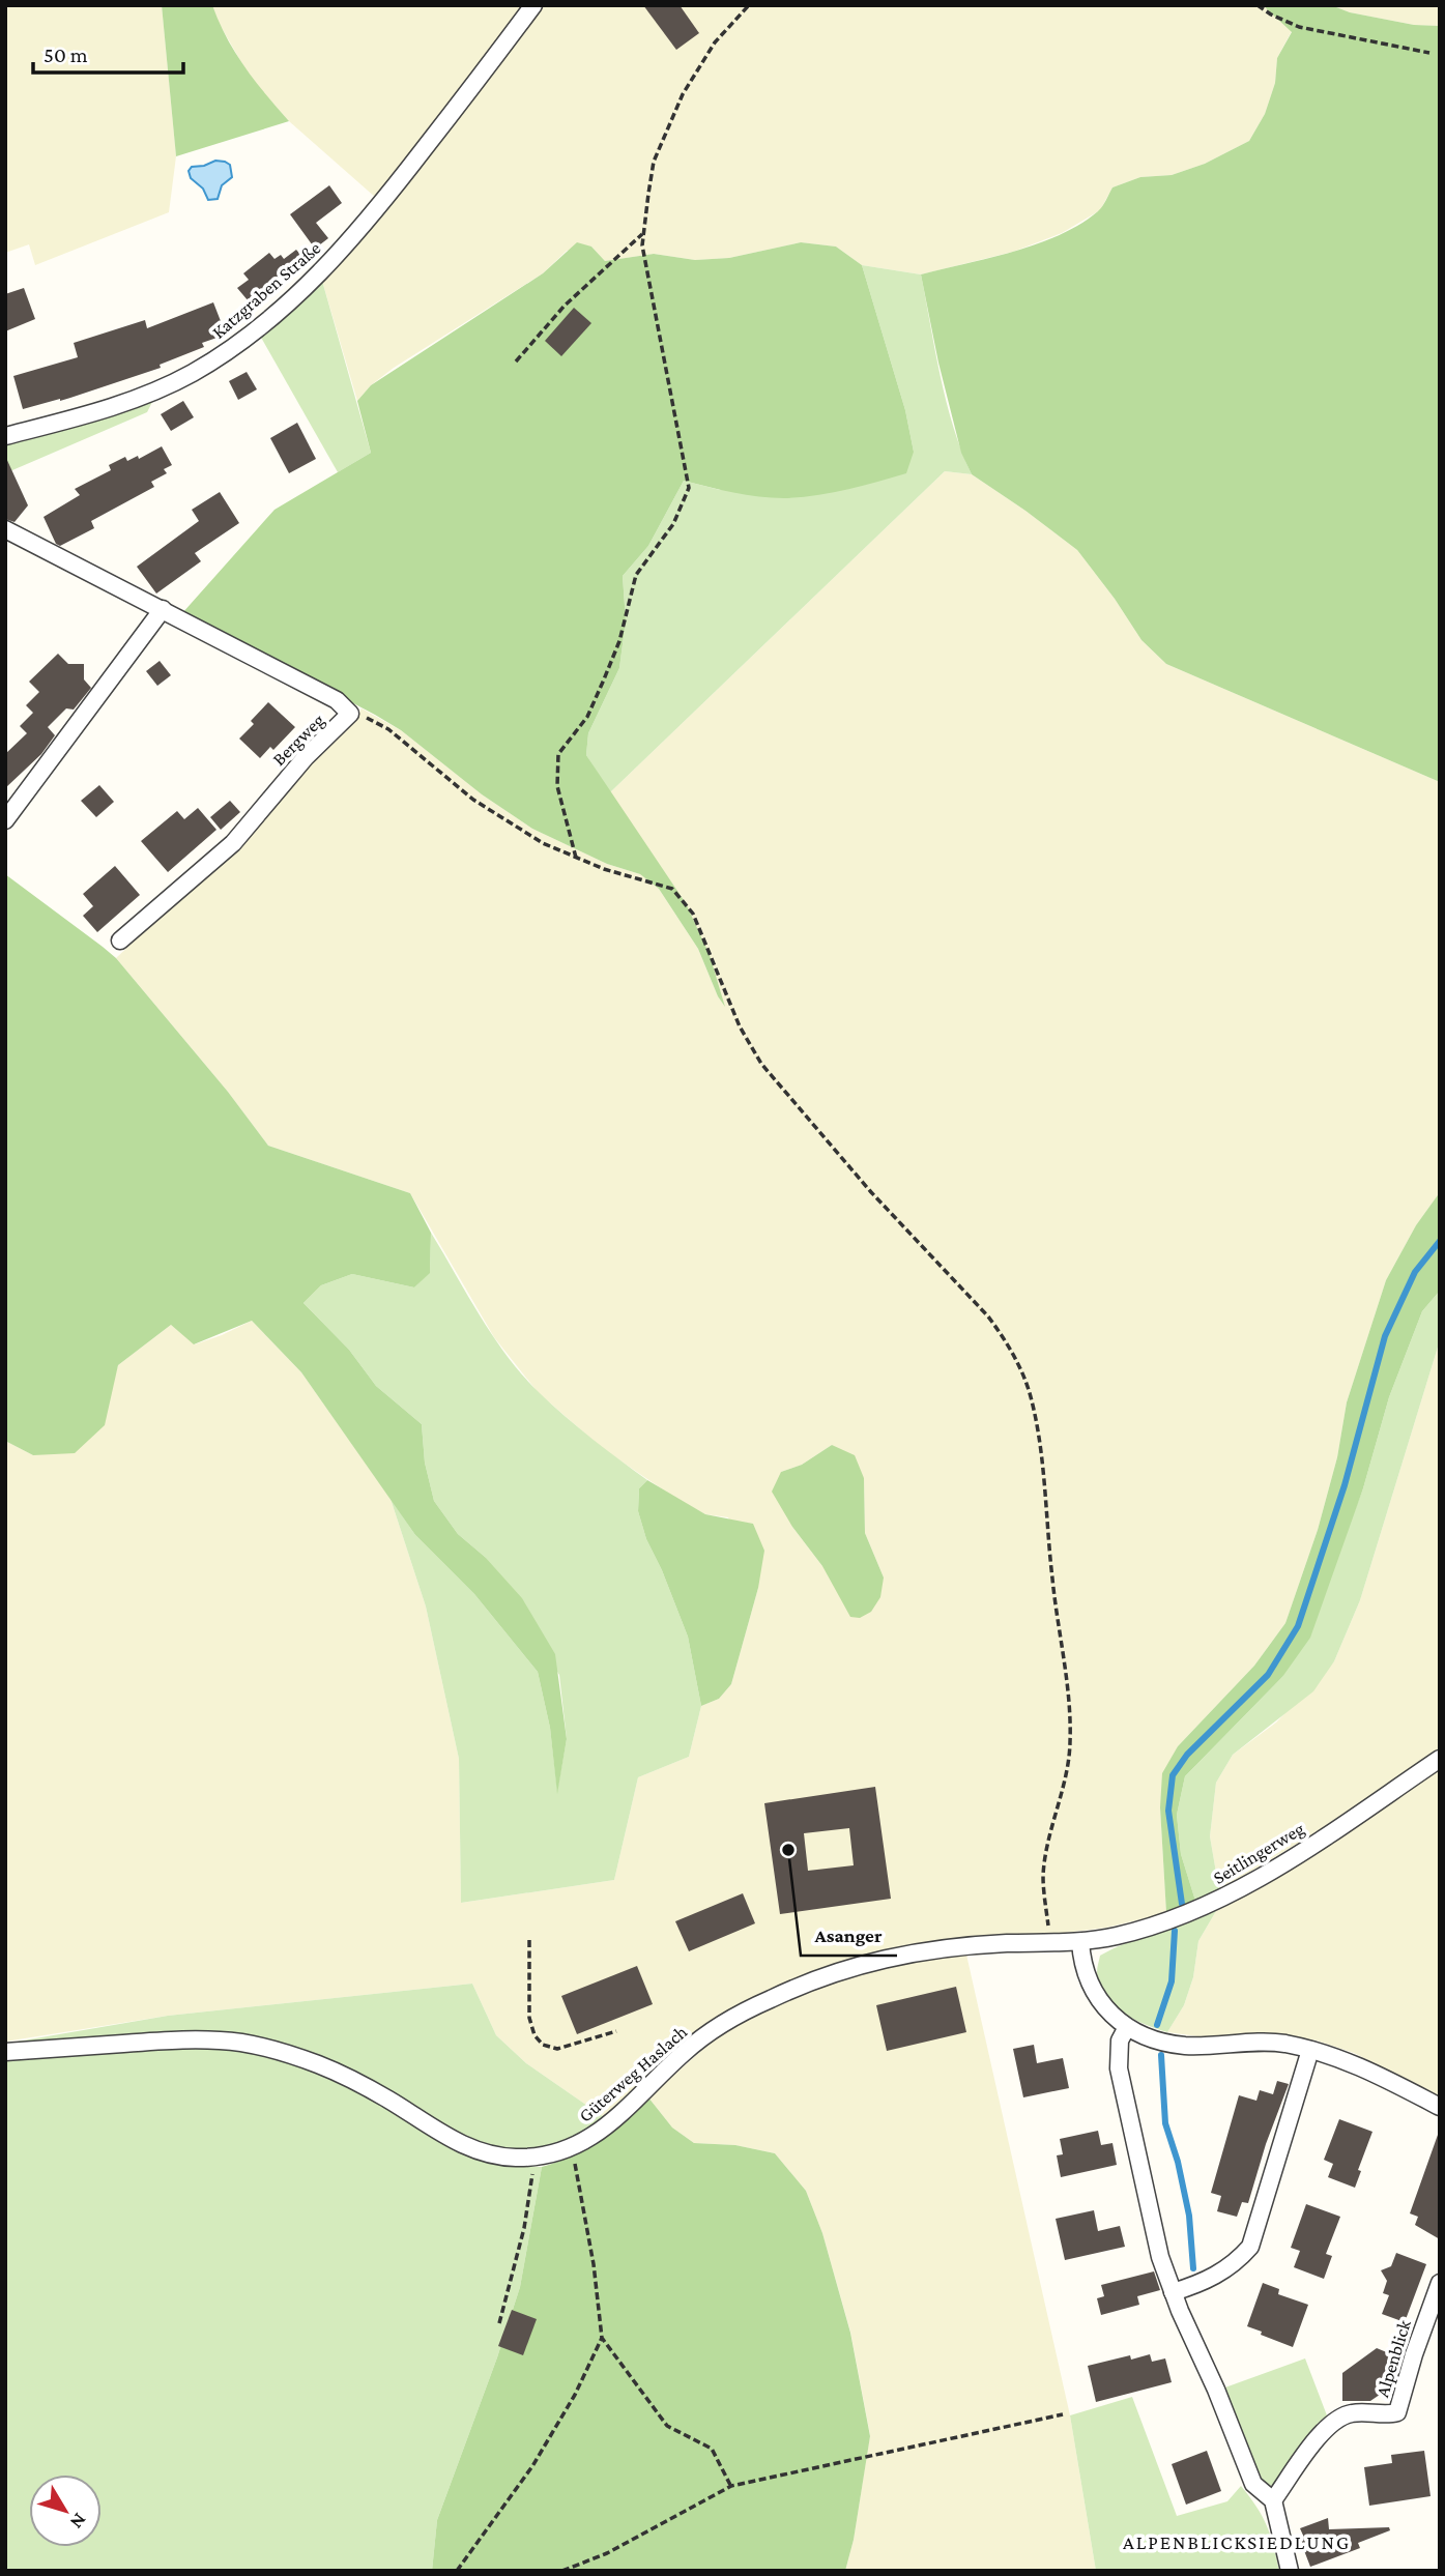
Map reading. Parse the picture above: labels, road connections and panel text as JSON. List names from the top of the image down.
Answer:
{
  "streets": {
    "street": [
      "Katzgraben Straße",
      "Bergweg",
      "Seitlingerweg",
      "Güterweg Haslach",
      "Alpenblick"
    ]
  },
  "crossings": [
    ["Seitlingerweg", "Güterweg Haslach"]
  ],
  "districts": ["ALPENBLICKSIEDLUNG"],
  "places": ["Asanger"],
  "scale_bar": "50 m",
  "north": "bottom right"
}
